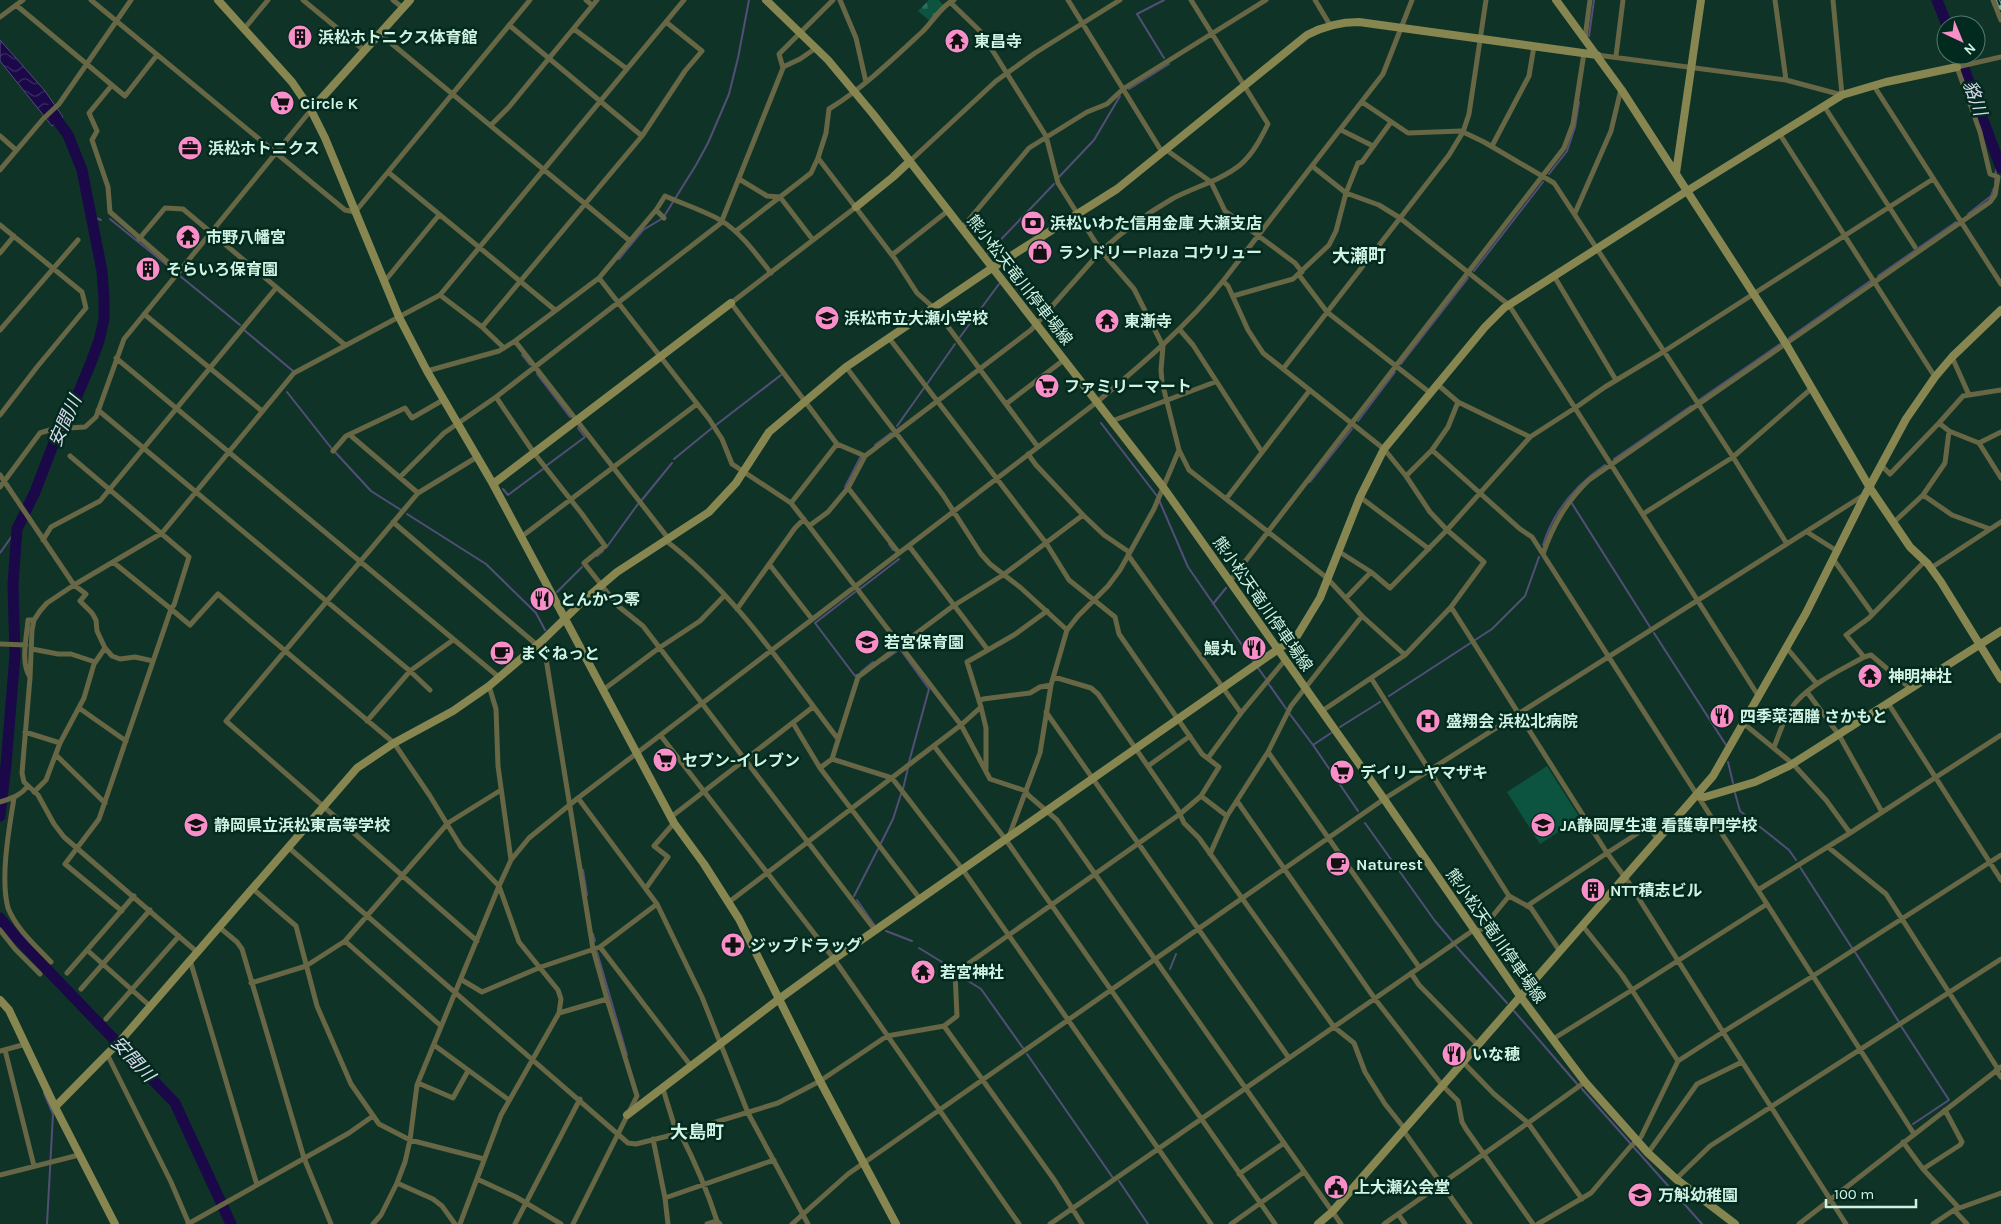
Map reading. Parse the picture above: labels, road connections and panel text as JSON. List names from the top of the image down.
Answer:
{
  "streets": {
    "street": ["熊小松天竜川停車場線"]
  },
  "districts": ["大瀬町", "大島町"],
  "water": ["貉川", "安間川"],
  "places": {
    "building": ["浜松ホトニクス体育館", "そらいろ保育園", "NTT積志ビル"],
    "temple": [
      "東昌寺",
      "市野八幡宮",
      "東漸寺",
      "神明神社",
      "若宮神社"
    ],
    "supermarket": [
      "Circle K",
      "ファミリーマート",
      "セブン-イレブン",
      "デイリーヤマザキ"
    ],
    "office": ["浜松ホトニクス"],
    "bank": ["浜松いわた信用金庫 大瀬支店"],
    "shop": ["ランドリーPlaza コウリュー"],
    "school or university": [
      "浜松市立大瀬小学校",
      "若宮保育園",
      "静岡県立浜松東高等学校",
      "JA静岡厚生連 看護専門学校",
      "万斛幼稚園"
    ],
    "restaurant": [
      "とんかつ零",
      "鰻丸",
      "四季菜酒膳 さかもと",
      "いな穂"
    ],
    "cafe": ["まぐねっと", "Naturest"],
    "hospital": ["盛翔会 浜松北病院"],
    "pharmacy": ["ジップドラッグ"],
    "public building": ["上大瀬公会堂"]
  },
  "scale_bar": "100 m",
  "north": "bottom right"
}
